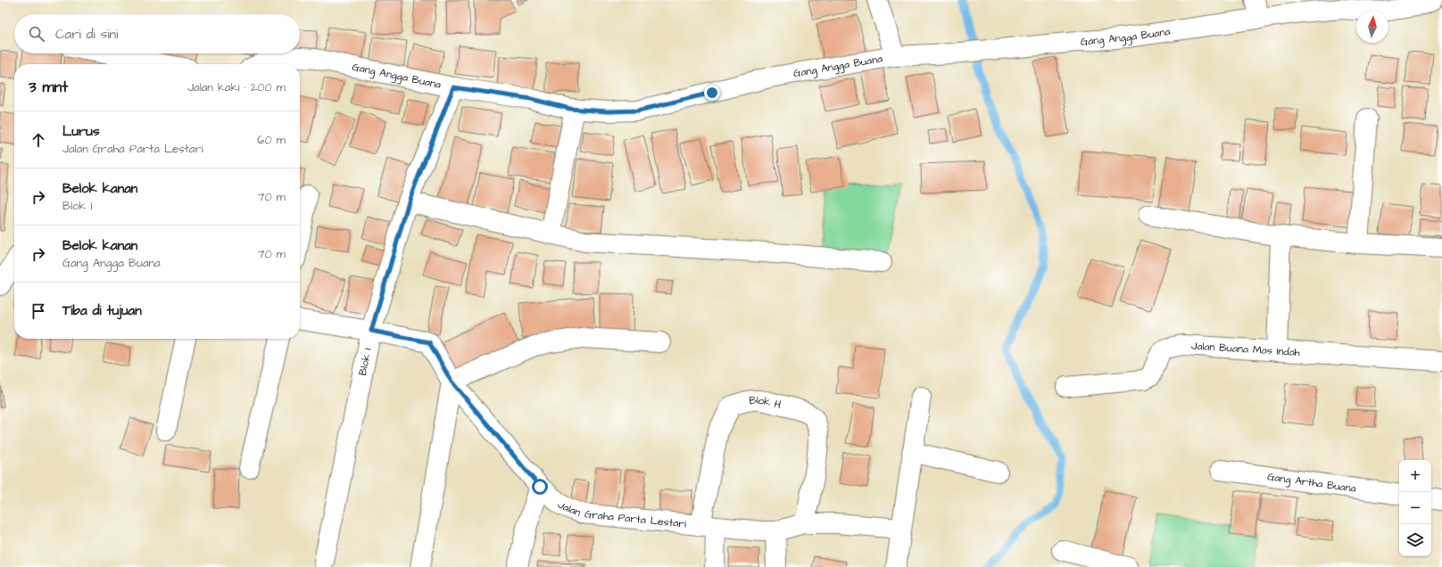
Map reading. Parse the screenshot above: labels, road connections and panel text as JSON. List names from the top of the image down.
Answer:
{
  "streets": {
    "street": [
      "Gang Angga Buana",
      "Jalan Buana Mas Indah",
      "Blok I",
      "Blok H",
      "Gang Artha Buana",
      "Jalan Graha Parta Lestari"
    ]
  },
  "crossings": [
    ["Gang Angga Buana", "Blok I"],
    ["Blok I", "Jalan Graha Parta Lestari"],
    ["Blok H", "Jalan Graha Parta Lestari"]
  ],
  "north": "top",
  "page": {
    "search": "Cari di sini",
    "heading": ["3 mnt", "Jalan kaki · 200 m"],
    "list": [
      ["Lurus", "Jalan Graha Parta Lestari", "60 m"],
      ["Belok kanan", "Blok I", "70 m"],
      ["Belok kanan", "Gang Angga Buana", "70 m"],
      "Tiba di tujuan"
    ],
    "map_buttons": ["+", "−"]
  }
}
